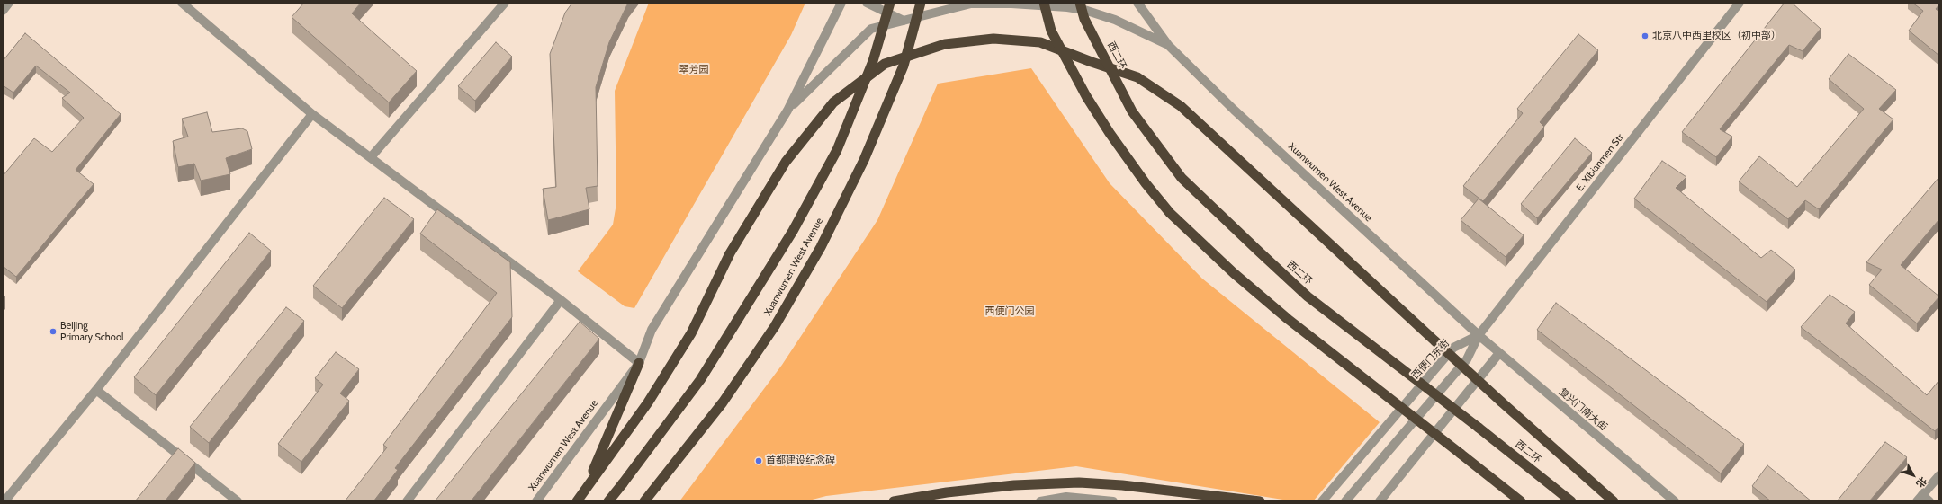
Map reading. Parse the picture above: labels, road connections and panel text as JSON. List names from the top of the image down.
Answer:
{
  "streets": {
    "highway": ["西二环", "Xuanwumen West Avenue"],
    "street": ["E. Xibianmen Str", "西便门东街", "复兴门南大街"]
  },
  "crossings": [
    ["E. Xibianmen Str", "Xuanwumen West Avenue"],
    ["E. Xibianmen Str", "西便门东街"],
    ["E. Xibianmen Str", "复兴门南大街"],
    ["Xuanwumen West Avenue", "西便门东街"],
    ["Xuanwumen West Avenue", "复兴门南大街"],
    ["西便门东街", "复兴门南大街"]
  ],
  "parks": ["翠芳园", "西便门公园"],
  "places": ["北京八中西里校区（初中部）", "Beijing Primary School", "首都建设纪念碑"],
  "north": "bottom right"
}
